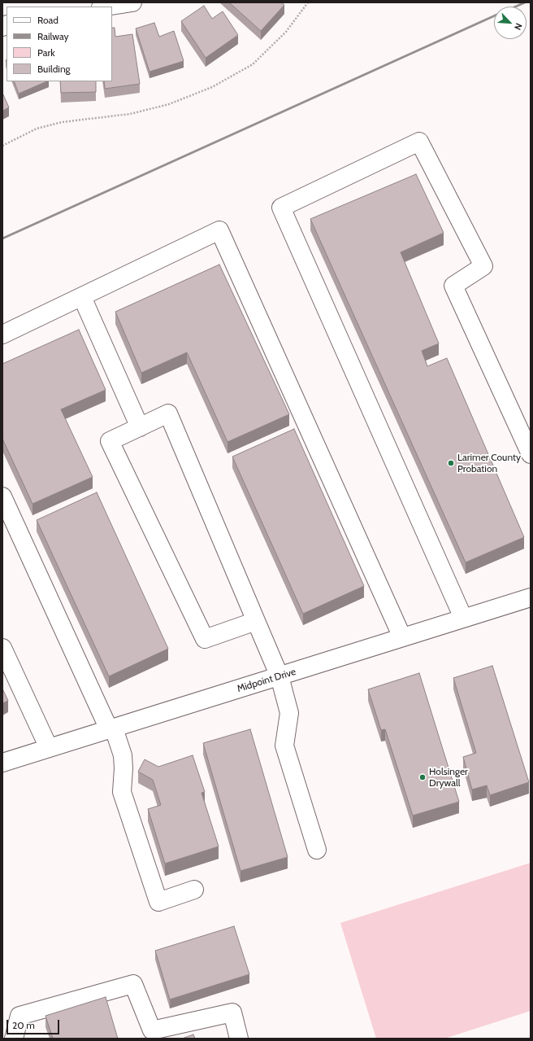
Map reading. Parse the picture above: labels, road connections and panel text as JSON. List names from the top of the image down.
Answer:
{
  "streets": {
    "street": ["Midpoint Drive"]
  },
  "places": ["Larimer County Probation", "Holsinger Drywall"],
  "legend": [
    "Road",
    "Railway",
    "Park",
    "Building"
  ],
  "scale_bar": "20 m",
  "north": "bottom right"
}
